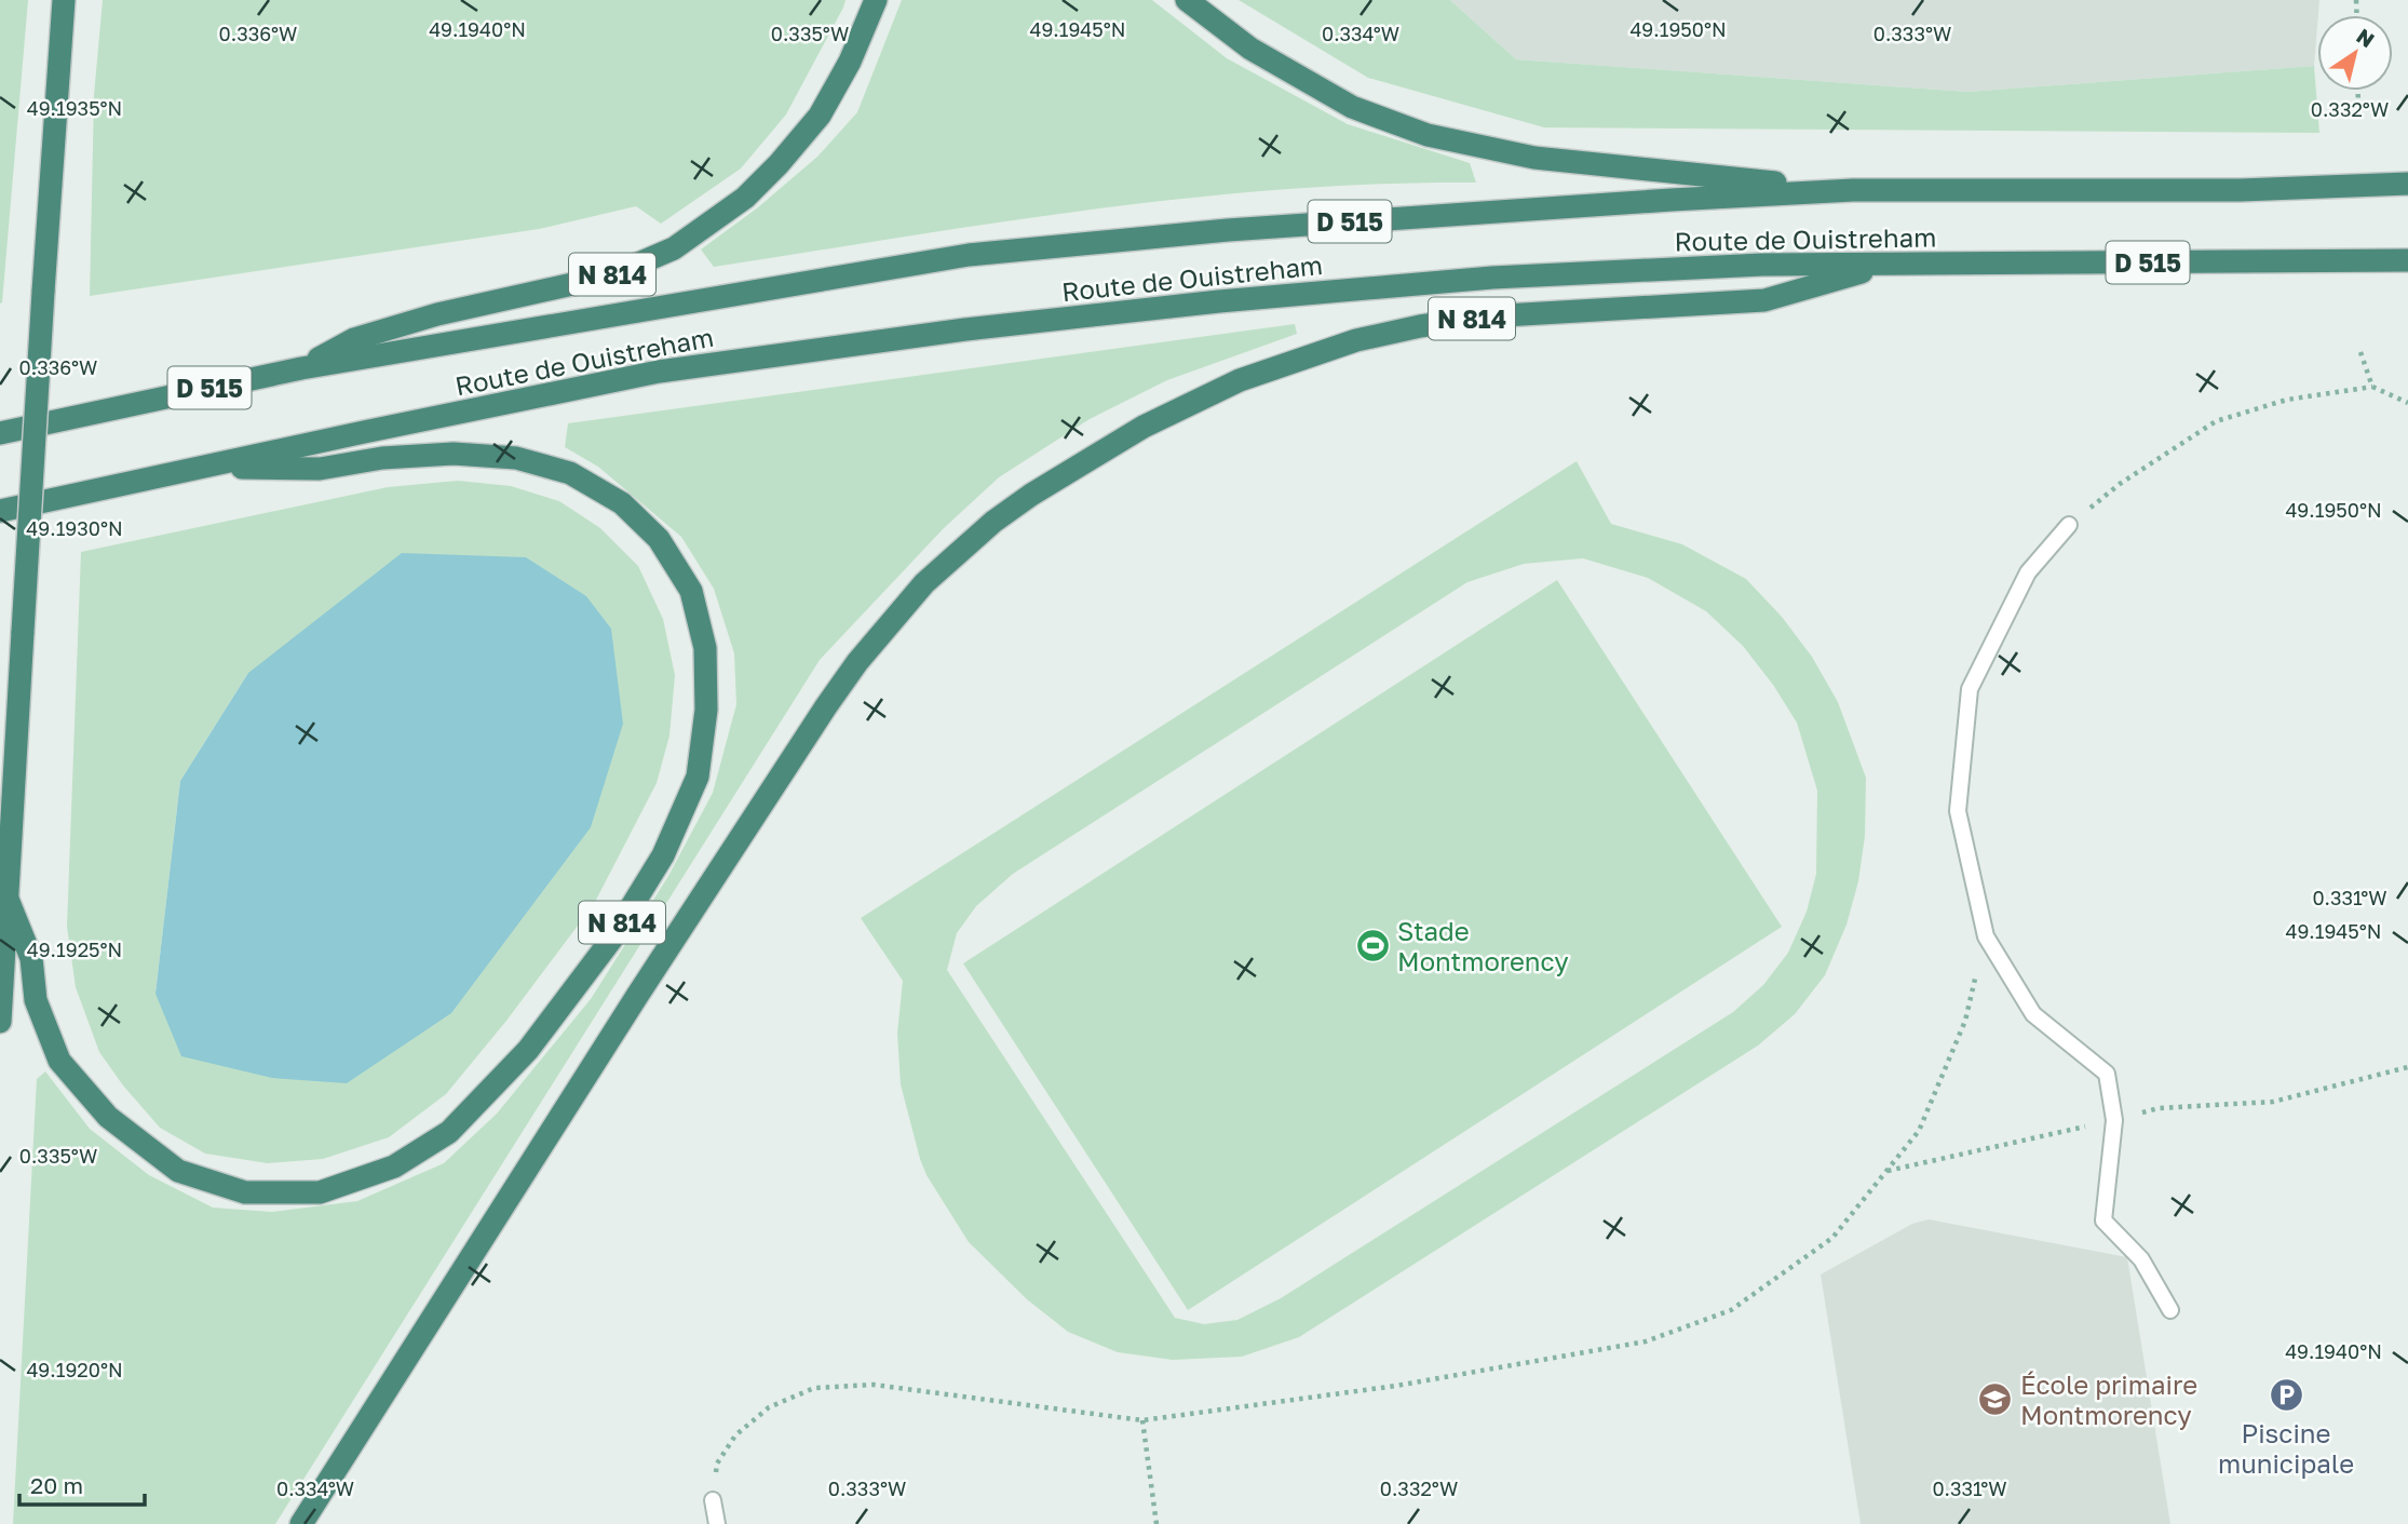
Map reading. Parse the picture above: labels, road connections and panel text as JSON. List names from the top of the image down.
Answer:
{
  "streets": {
    "highway": ["D 515", "Route de Ouistreham", "N 814"]
  },
  "crossings": [
    ["Route de Ouistreham", "N 814"]
  ],
  "places": {
    "sports": ["Stade Montmorency"],
    "parking": ["Piscine municipale"],
    "school or university": ["École primaire Montmorency"]
  },
  "scale_bar": "20 m",
  "north": "top right",
  "coordinates": [
    "49.1940°N",
    "49.1945°N",
    "49.1950°N",
    "0.336°W",
    "0.335°W",
    "0.334°W",
    "0.333°W",
    "49.1935°N",
    "0.332°W",
    "49.1930°N",
    "0.331°W",
    "49.1925°N",
    "49.1920°N"
  ]
}
